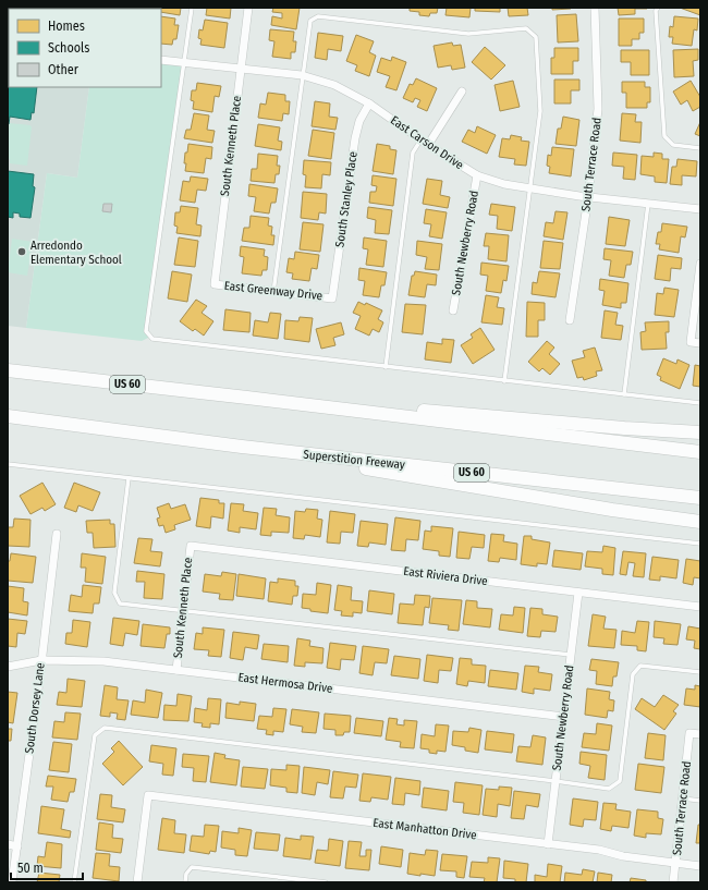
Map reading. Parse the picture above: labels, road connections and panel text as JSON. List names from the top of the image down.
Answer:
{
  "streets": {
    "highway": ["US 60", "Superstition Freeway"],
    "street": [
      "East Carson Drive",
      "South Kenneth Place",
      "South Terrace Road",
      "South Stanley Place",
      "South Newberry Road",
      "East Greenway Drive",
      "East Riviera Drive",
      "East Hermosa Drive",
      "South Dorsey Lane",
      "East Manhatton Drive"
    ]
  },
  "crossings": [
    ["East Carson Drive", "South Kenneth Place"],
    ["East Carson Drive", "South Terrace Road"],
    ["East Carson Drive", "South Stanley Place"],
    ["East Carson Drive", "South Newberry Road"],
    ["South Kenneth Place", "East Greenway Drive"],
    ["South Kenneth Place", "East Riviera Drive"],
    ["South Kenneth Place", "East Hermosa Drive"],
    ["South Terrace Road", "East Manhatton Drive"],
    ["South Stanley Place", "East Greenway Drive"],
    ["South Newberry Road", "East Riviera Drive"],
    ["South Newberry Road", "East Hermosa Drive"],
    ["South Newberry Road", "East Manhatton Drive"],
    ["East Hermosa Drive", "South Dorsey Lane"]
  ],
  "places": ["Arredondo Elementary School"],
  "legend": ["Homes", "Schools", "Other"],
  "scale_bar": "50 m"
}
